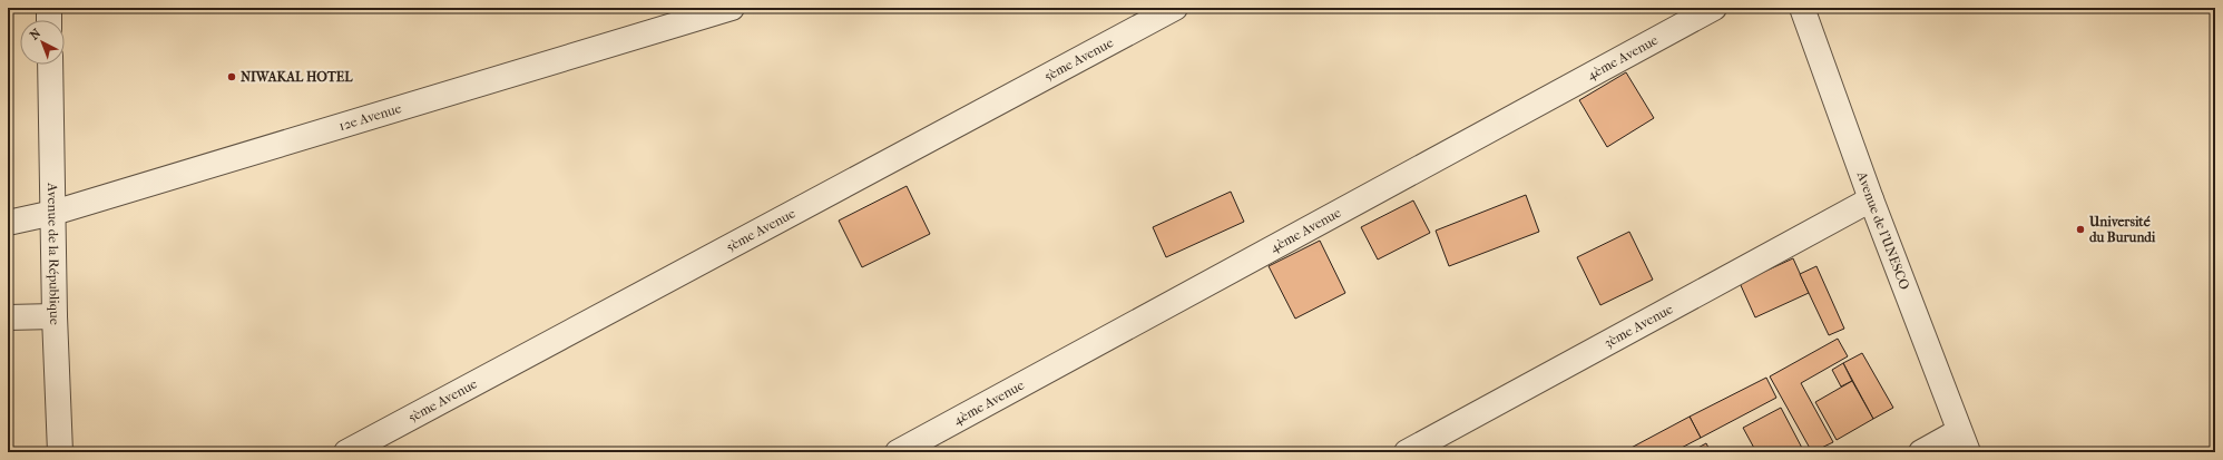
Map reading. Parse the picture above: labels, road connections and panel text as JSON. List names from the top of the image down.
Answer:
{
  "streets": {
    "street": [
      "4ème Avenue",
      "5ème Avenue",
      "12e Avenue",
      "Avenue de l'UNESCO",
      "Avenue de la République",
      "3ème Avenue"
    ]
  },
  "crossings": [
    ["12e Avenue", "Avenue de la République"],
    ["Avenue de l'UNESCO", "3ème Avenue"]
  ],
  "places": ["NIWAKAL HOTEL", "Université du Burundi"],
  "north": "top left"
}
